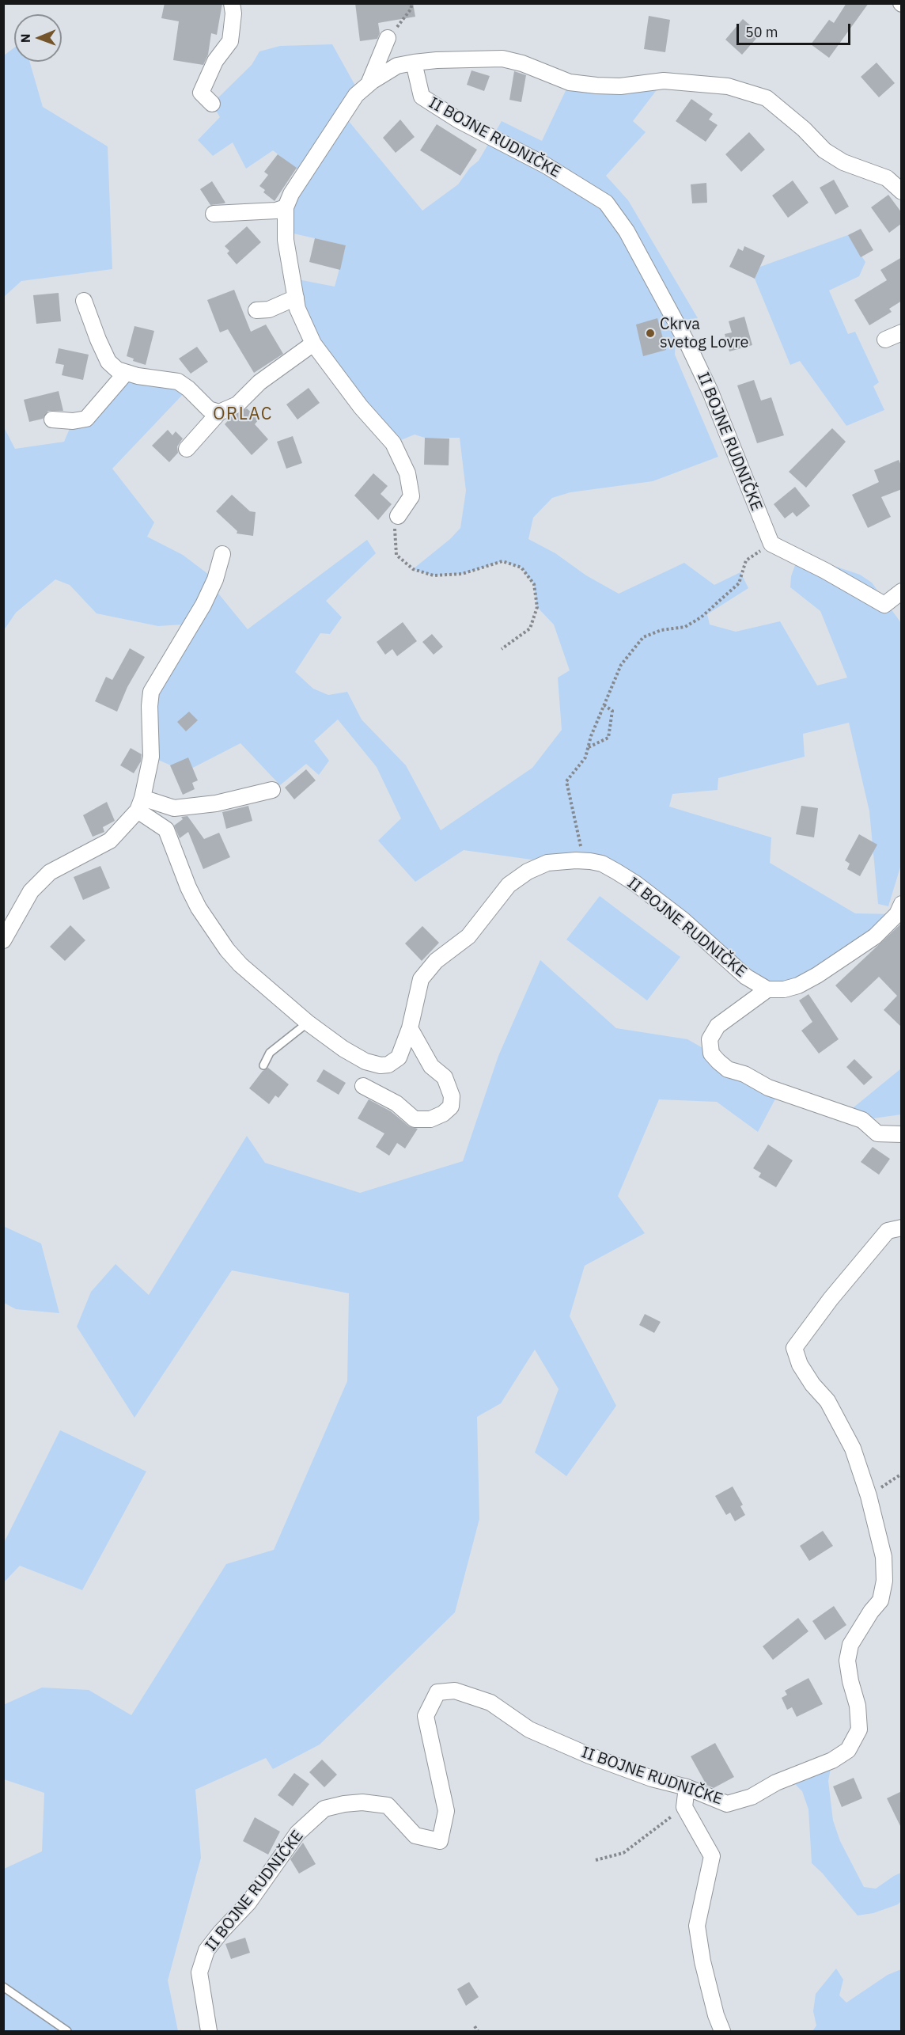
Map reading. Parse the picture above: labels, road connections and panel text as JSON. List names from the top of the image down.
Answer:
{
  "streets": {
    "street": ["II BOJNE RUDNIČKE"]
  },
  "districts": ["ORLAC"],
  "places": ["Ckrva svetog Lovre"],
  "scale_bar": "50 m",
  "north": "left"
}
